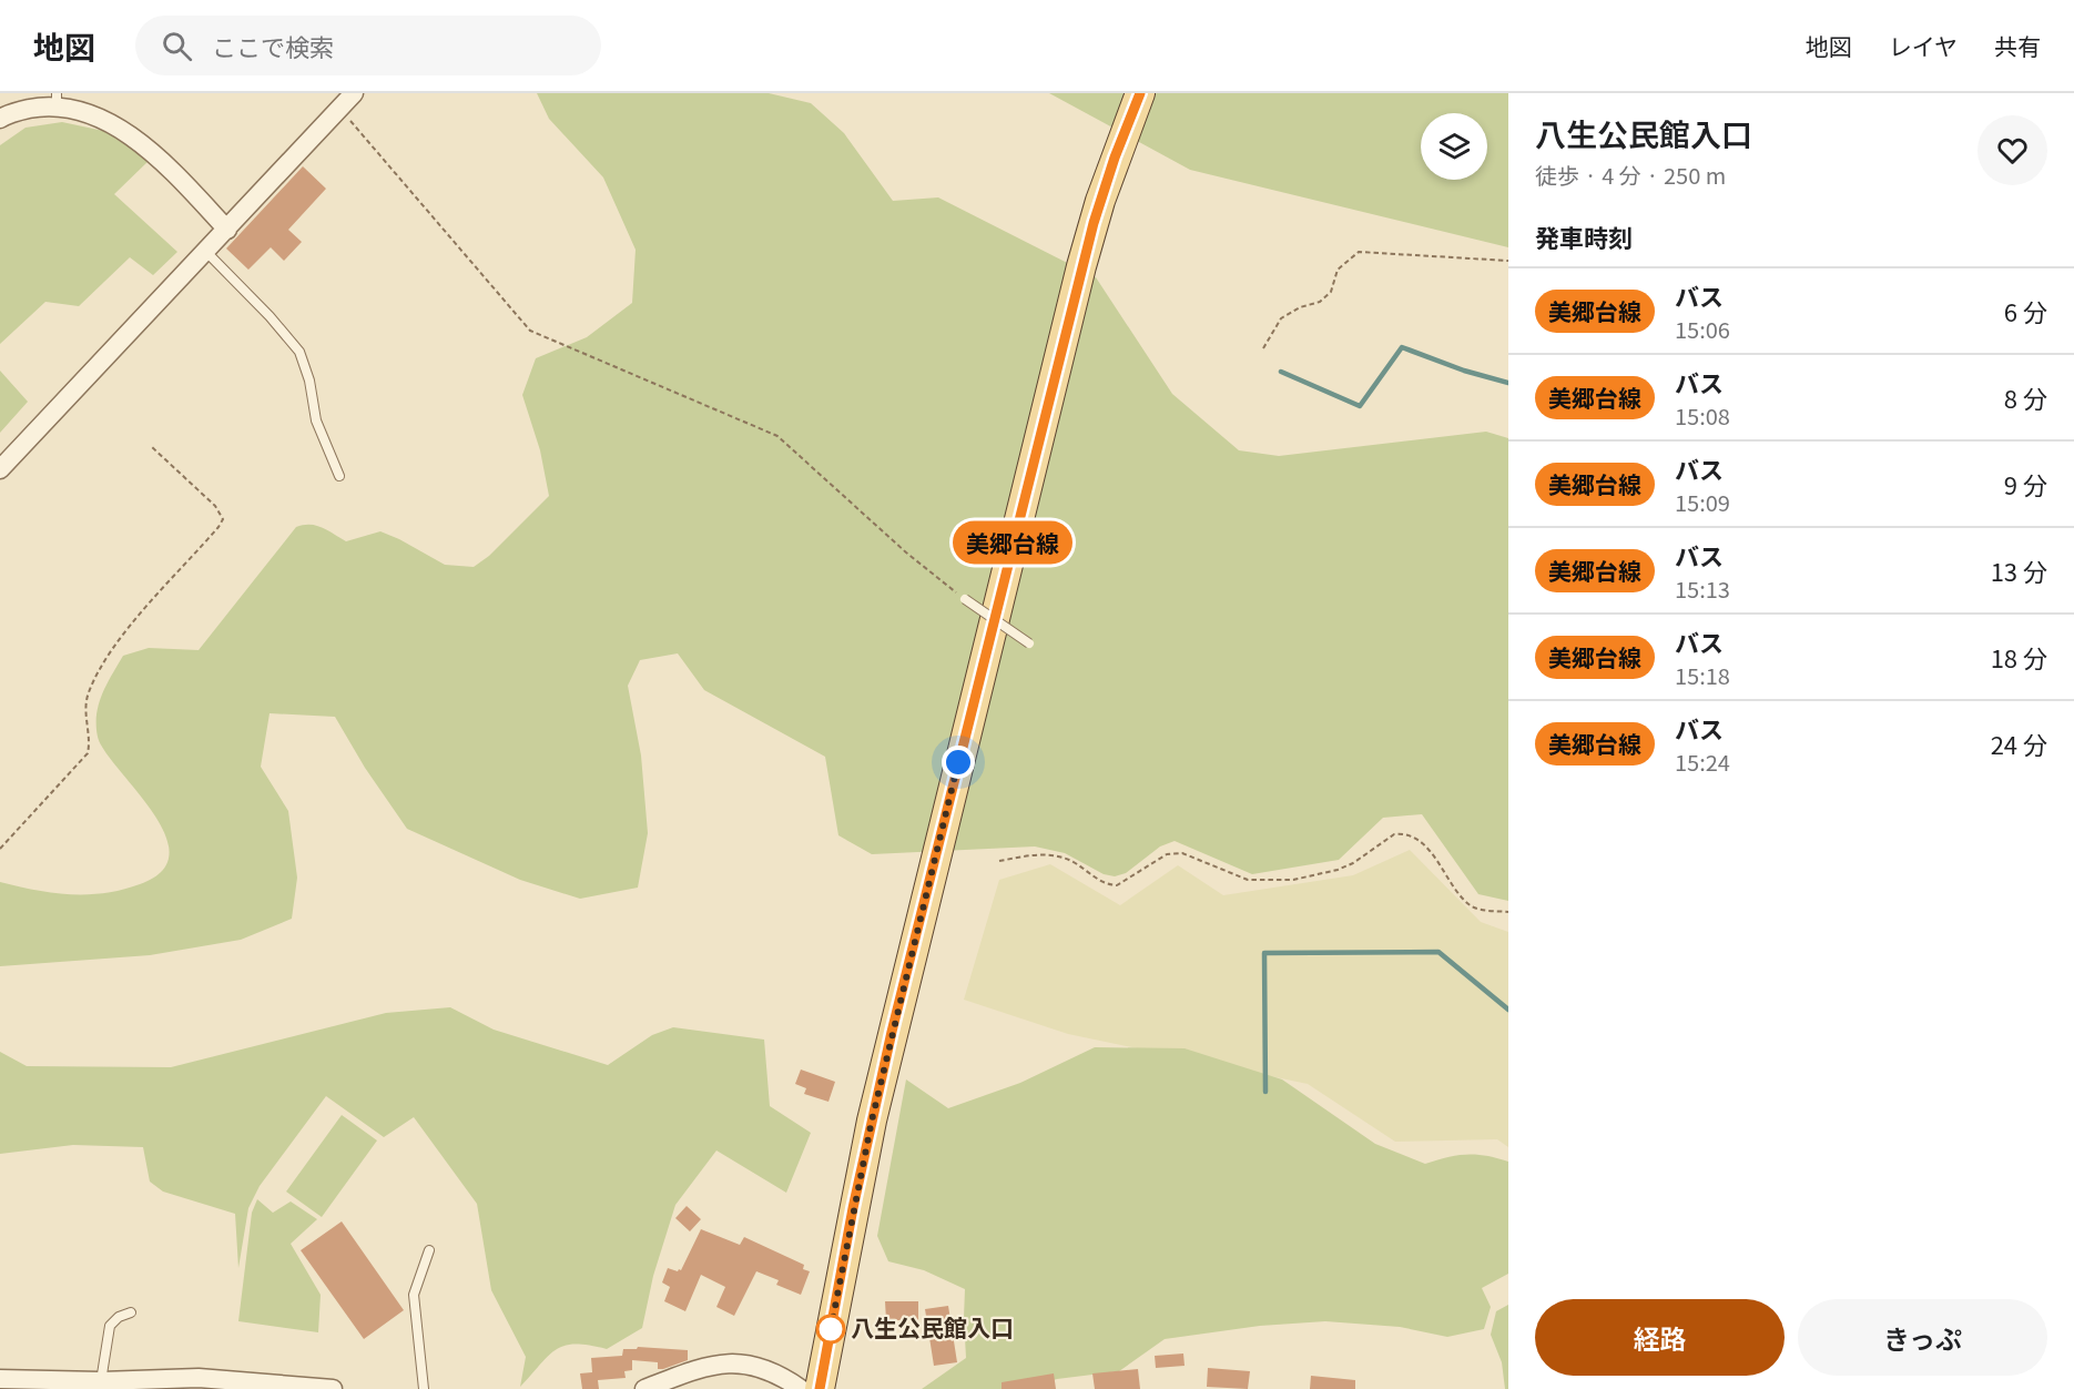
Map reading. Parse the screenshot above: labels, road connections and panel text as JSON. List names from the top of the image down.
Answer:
{
  "places": ["八生公民館入口"],
  "lines": ["bus line 美郷台線"],
  "page": {
    "header": "地図",
    "search": "ここで検索",
    "nav": ["地図", "レイヤ", "共有"],
    "on_map": "美郷台線",
    "heading": [
      ["八生公民館入口", "徒歩 · 4 分 · 250 m"],
      "発車時刻"
    ],
    "list": [
      {
        "mark": "美郷台線",
        "name": "バス",
        "note": "15:06",
        "value": "6 分"
      },
      {
        "mark": "美郷台線",
        "name": "バス",
        "note": "15:08",
        "value": "8 分"
      },
      {
        "mark": "美郷台線",
        "name": "バス",
        "note": "15:09",
        "value": "9 分"
      },
      {
        "mark": "美郷台線",
        "name": "バス",
        "note": "15:13",
        "value": "13 分"
      },
      {
        "mark": "美郷台線",
        "name": "バス",
        "note": "15:18",
        "value": "18 分"
      },
      {
        "mark": "美郷台線",
        "name": "バス",
        "note": "15:24",
        "value": "24 分"
      }
    ],
    "buttons": ["経路", "きっぷ"]
  }
}
